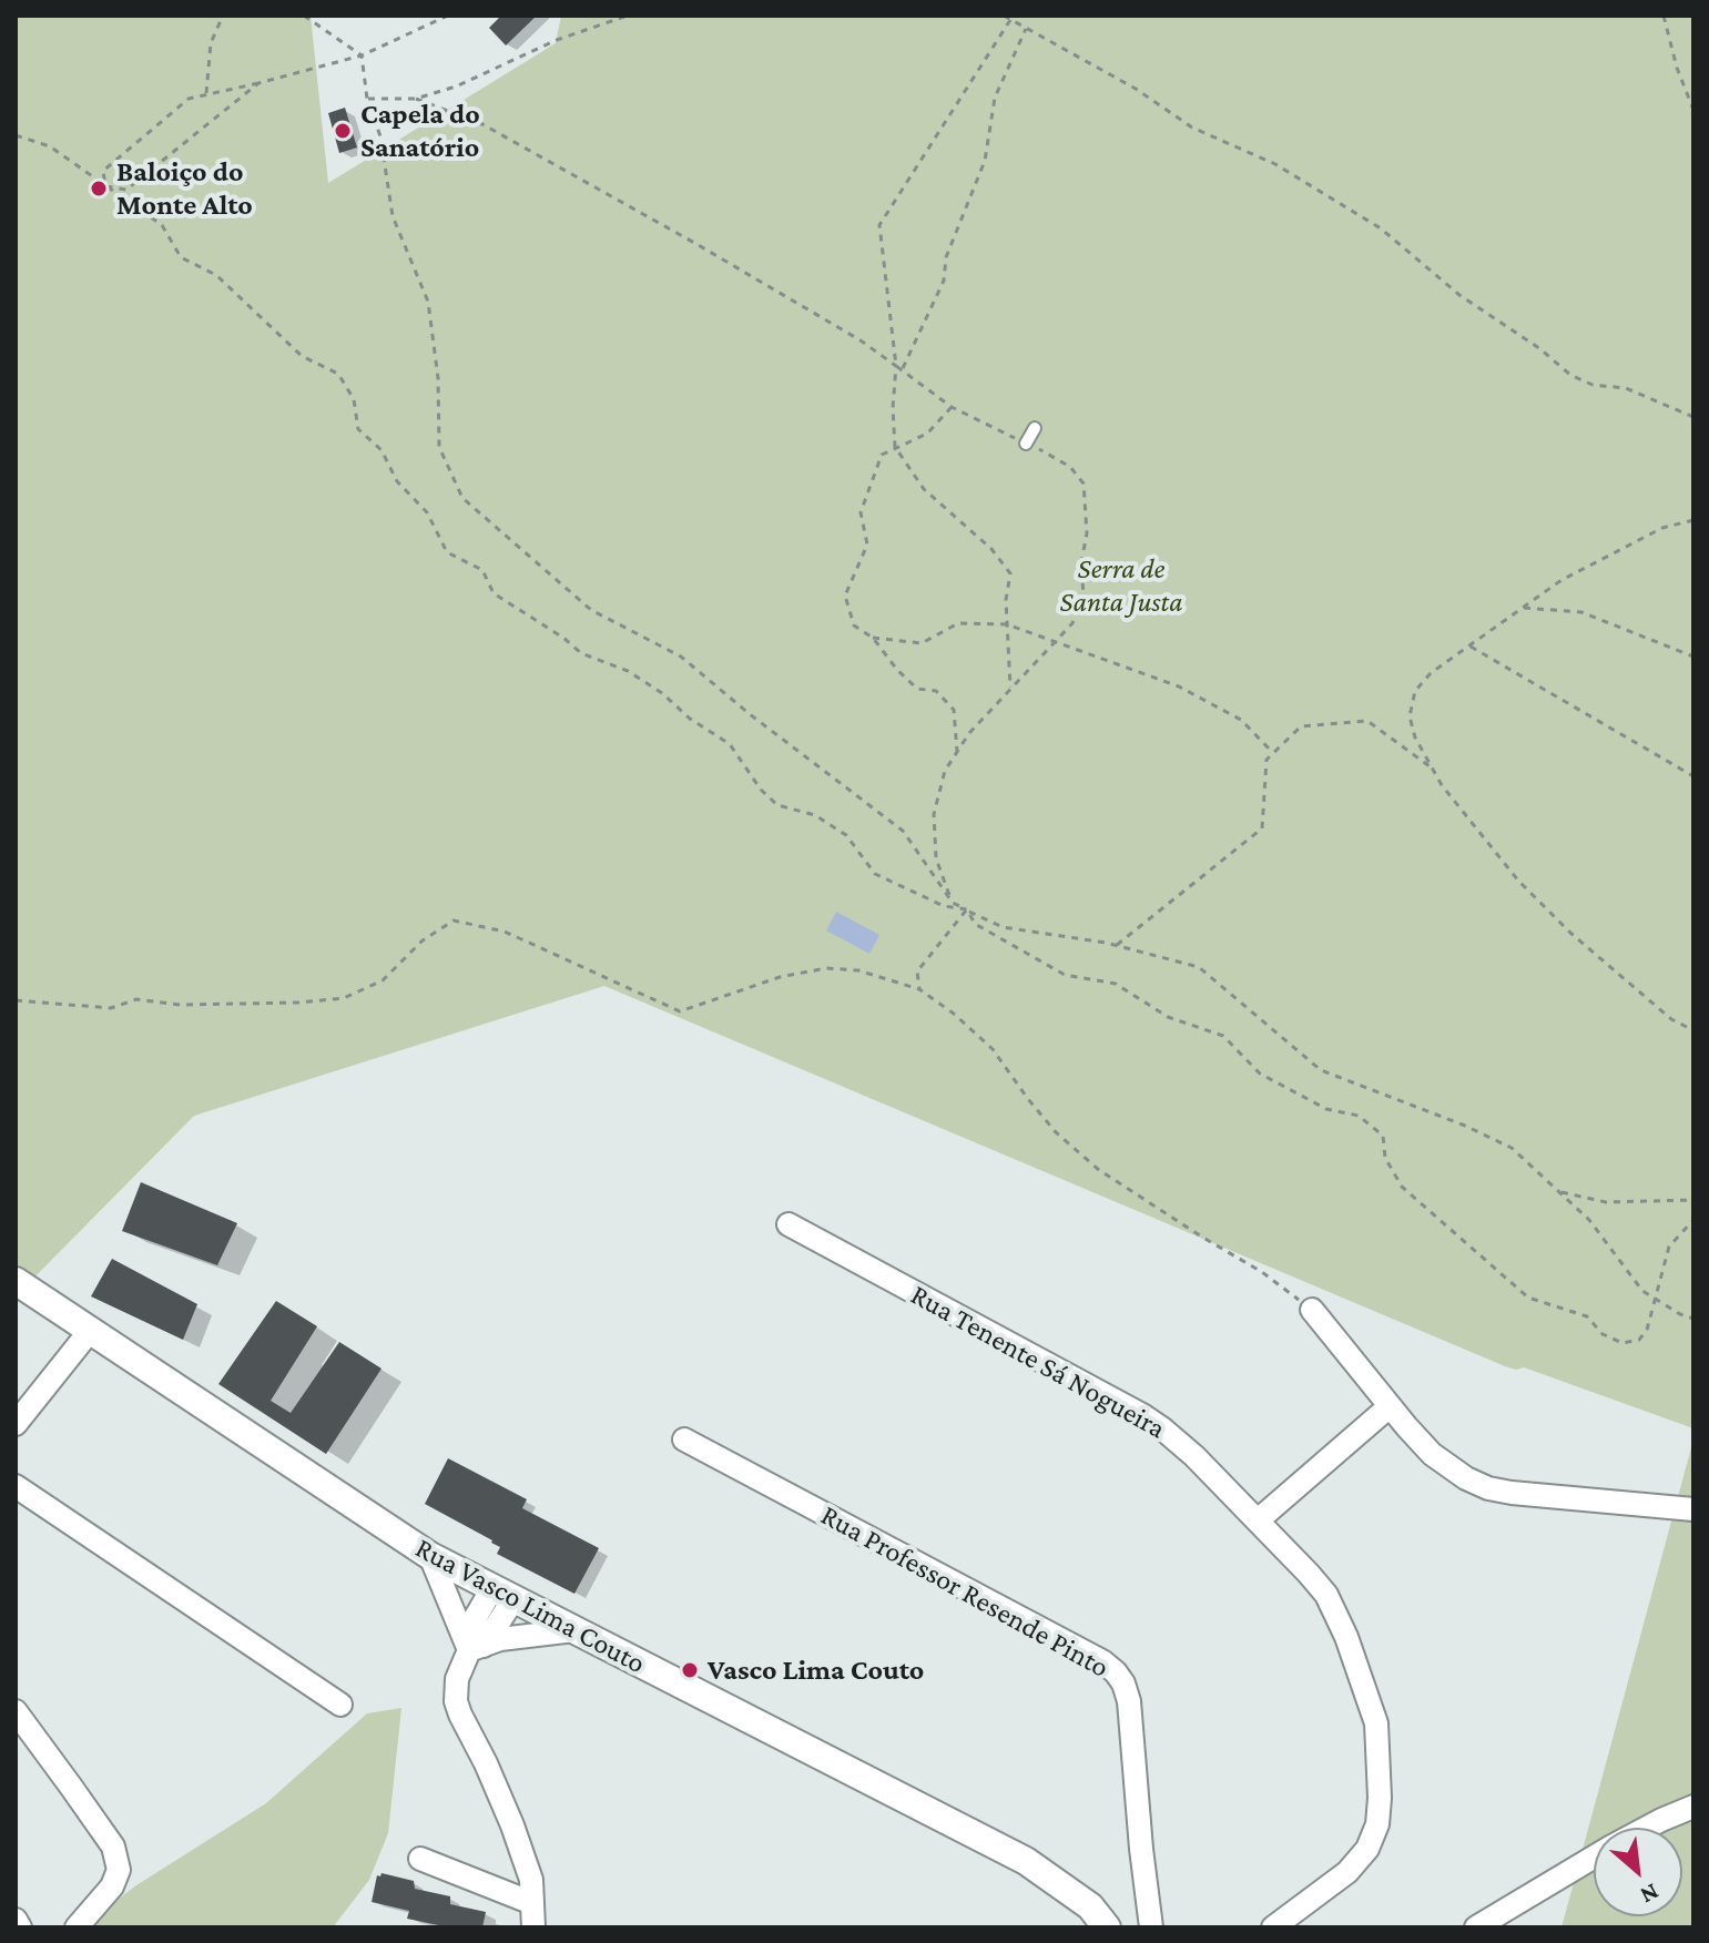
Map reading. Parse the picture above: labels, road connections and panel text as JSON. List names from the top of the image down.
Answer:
{
  "streets": {
    "street": ["Rua Tenente Sá Nogueira", "Rua Professor Resende Pinto", "Rua Vasco Lima Couto"]
  },
  "parks": ["Serra de Santa Justa"],
  "places": ["Capela do Sanatório", "Baloiço do Monte Alto", "Vasco Lima Couto"],
  "north": "bottom right"
}
